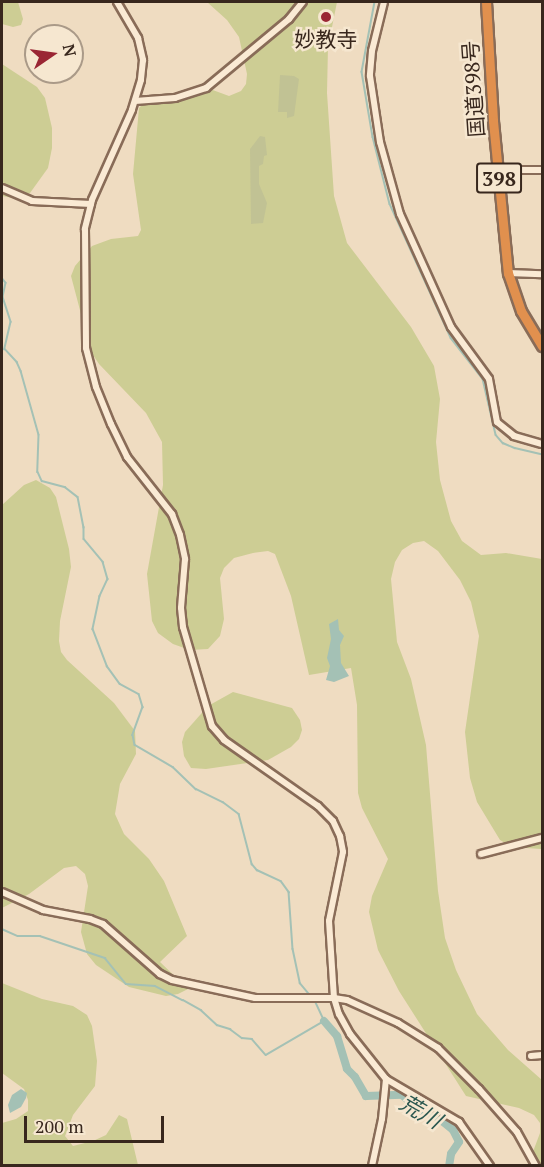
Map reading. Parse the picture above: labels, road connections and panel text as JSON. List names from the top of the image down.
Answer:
{
  "streets": {
    "highway": ["国道398号", "398"]
  },
  "water": ["荒川"],
  "places": ["妙教寺"],
  "scale_bar": "200 m",
  "north": "right"
}
